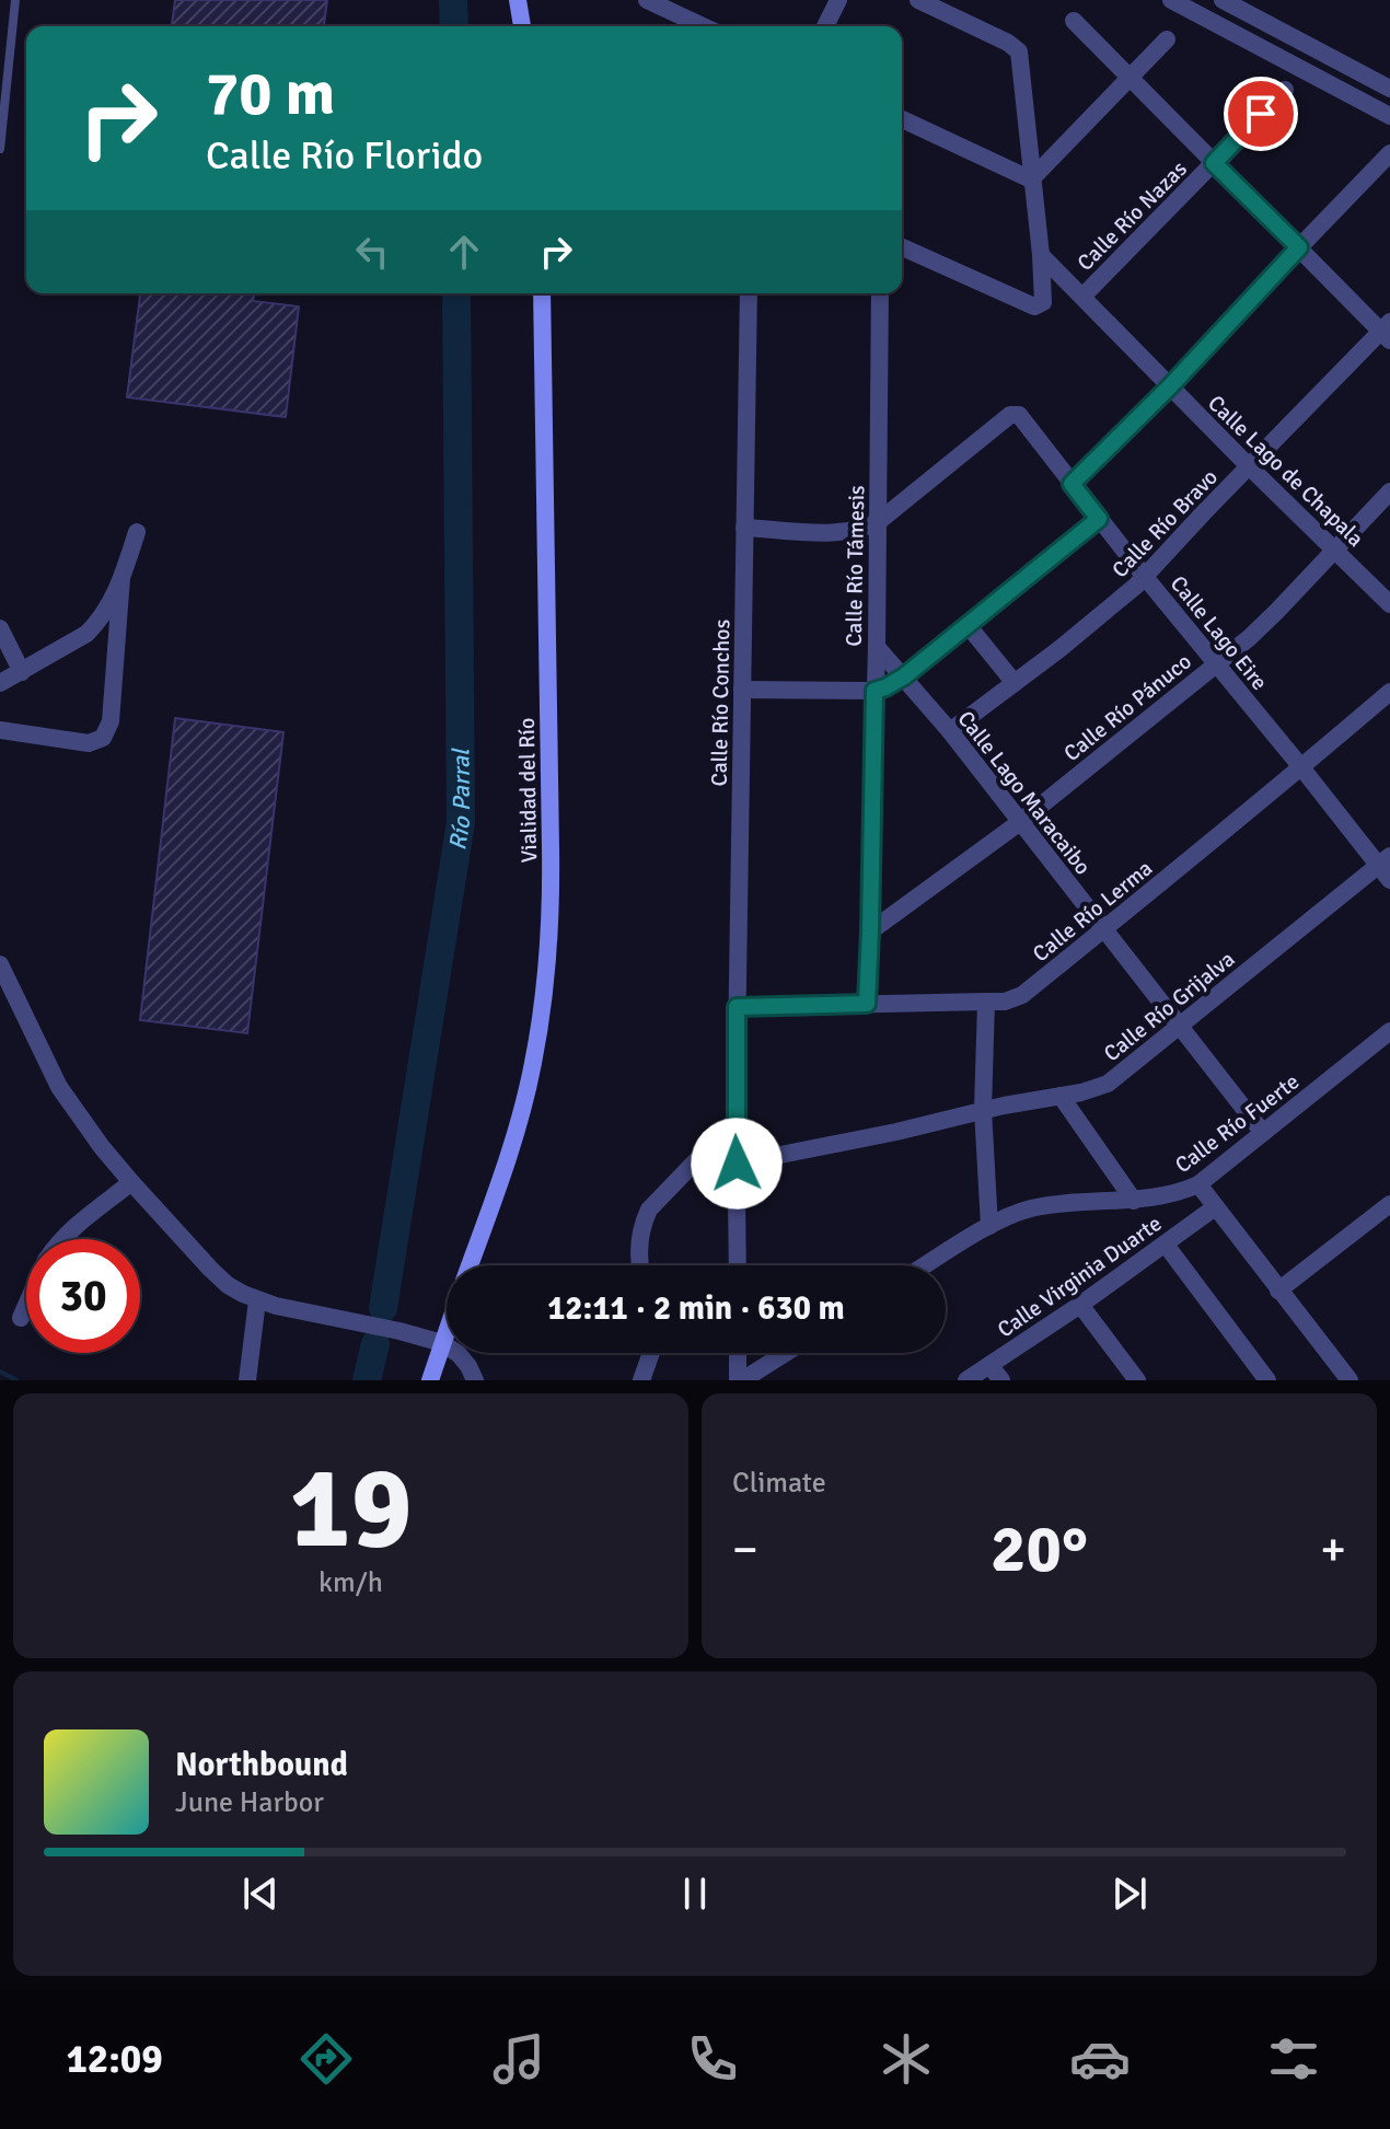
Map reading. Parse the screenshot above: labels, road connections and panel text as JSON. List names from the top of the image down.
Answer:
{
  "streets": {
    "main road": ["Vialidad del Río"],
    "street": [
      "Calle Río Nazas",
      "Calle Lago de Chapala",
      "Calle Río Bravo",
      "Calle Río Támesis",
      "Calle Lago Eire",
      "Calle Río Conchos",
      "Calle Río Pánuco",
      "Calle Lago Maracaibo",
      "Calle Río Lerma",
      "Calle Río Grijalva",
      "Calle Río Fuerte",
      "Calle Virginia Duarte"
    ]
  },
  "crossings": [
    ["Calle Río Nazas", "Calle Lago de Chapala"],
    ["Calle Lago de Chapala", "Calle Río Bravo"],
    ["Calle Lago de Chapala", "Calle Río Pánuco"],
    ["Calle Río Bravo", "Calle Lago Eire"],
    ["Calle Río Bravo", "Calle Lago Maracaibo"],
    ["Calle Río Támesis", "Calle Lago Eire"],
    ["Calle Río Támesis", "Calle Río Pánuco"],
    ["Calle Río Támesis", "Calle Lago Maracaibo"],
    ["Calle Río Támesis", "Calle Río Lerma"],
    ["Calle Lago Eire", "Calle Río Pánuco"],
    ["Calle Lago Eire", "Calle Río Lerma"],
    ["Calle Lago Eire", "Calle Río Grijalva"],
    ["Calle Río Conchos", "Calle Río Lerma"],
    ["Calle Río Conchos", "Calle Río Grijalva"],
    ["Calle Río Pánuco", "Calle Lago Maracaibo"],
    ["Calle Lago Maracaibo", "Calle Río Lerma"],
    ["Calle Lago Maracaibo", "Calle Río Grijalva"],
    ["Calle Lago Maracaibo", "Calle Río Fuerte"]
  ],
  "water": ["Río Parral"],
  "page": {
    "turn": ["70 m", "Calle Río Florido"],
    "limit": "30",
    "trip": "12:11 · 2 min · 630 m",
    "tile": [
      ["19", "km/h"],
      "Climate"
    ],
    "heat": ["−", "20°", "+"],
    "song": ["Northbound", "June Harbor"],
    "tabs": "12:09"
  }
}
